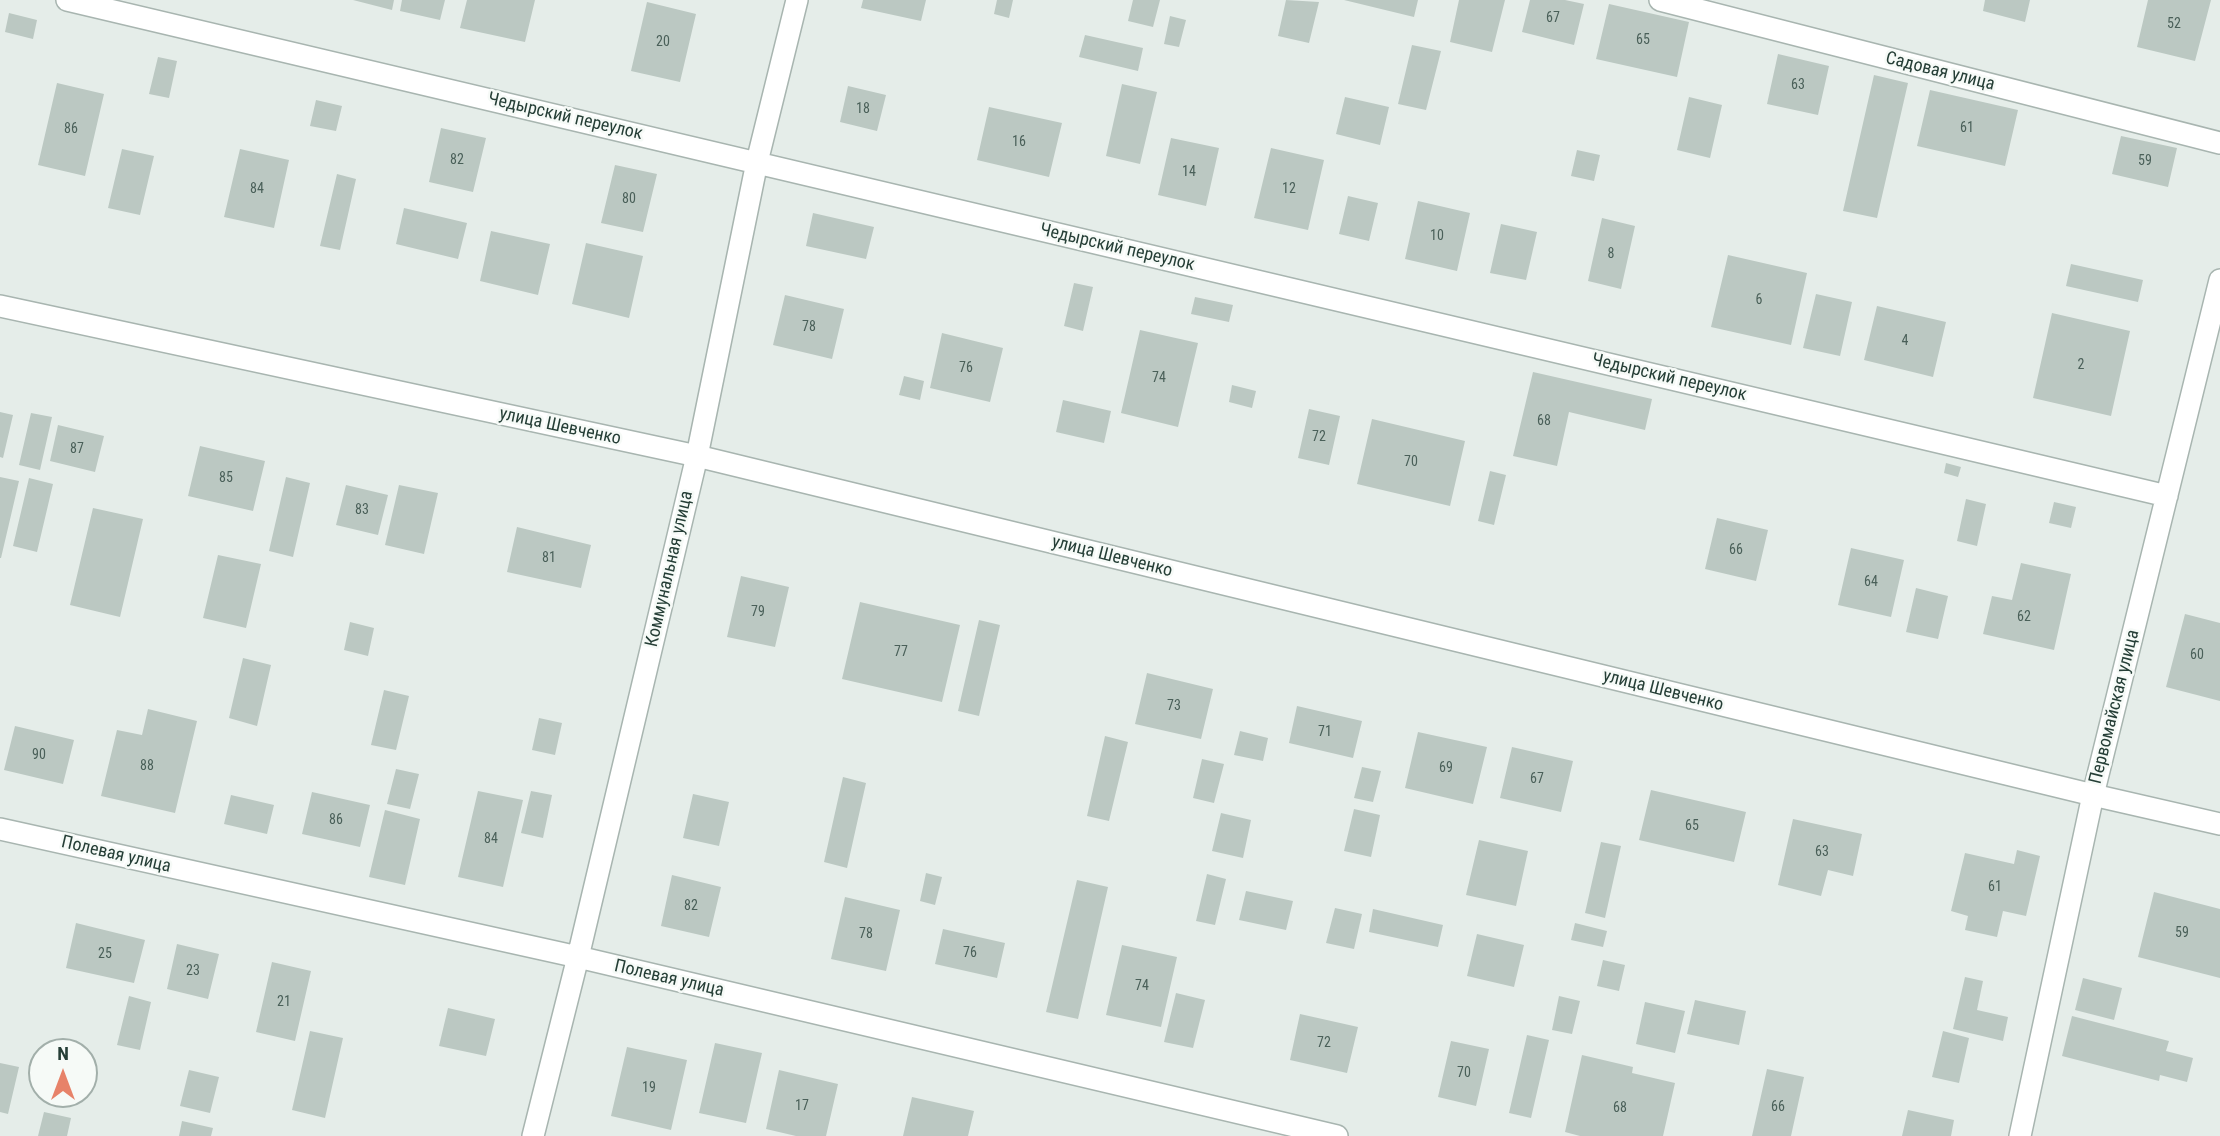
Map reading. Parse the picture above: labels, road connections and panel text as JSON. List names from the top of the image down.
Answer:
{
  "streets": {
    "street": [
      "Садовая улица",
      "Чедырский переулок",
      "улица Шевченко",
      "Коммунальная улица",
      "Первомайская улица",
      "Полевая улица"
    ]
  },
  "crossings": [
    ["Чедырский переулок", "Коммунальная улица"],
    ["Чедырский переулок", "Первомайская улица"],
    ["улица Шевченко", "Коммунальная улица"],
    ["улица Шевченко", "Первомайская улица"],
    ["Коммунальная улица", "Полевая улица"]
  ],
  "house_numbers": [
    "67",
    "52",
    "65",
    "20",
    "63",
    "18",
    "61",
    "86",
    "16",
    "82",
    "59",
    "14",
    "84",
    "12",
    "80",
    "10",
    "8",
    "6",
    "78",
    "4",
    "2",
    "76",
    "74",
    "68",
    "72",
    "87",
    "70",
    "85",
    "83",
    "66",
    "81",
    "64",
    "79",
    "62",
    "77",
    "60",
    "73",
    "71",
    "90",
    "88",
    "69",
    "67",
    "86",
    "65",
    "84",
    "63",
    "61",
    "82",
    "59",
    "78",
    "76",
    "25",
    "23",
    "74",
    "21",
    "72",
    "70",
    "19",
    "17",
    "66",
    "68"
  ],
  "north": "top"
}
